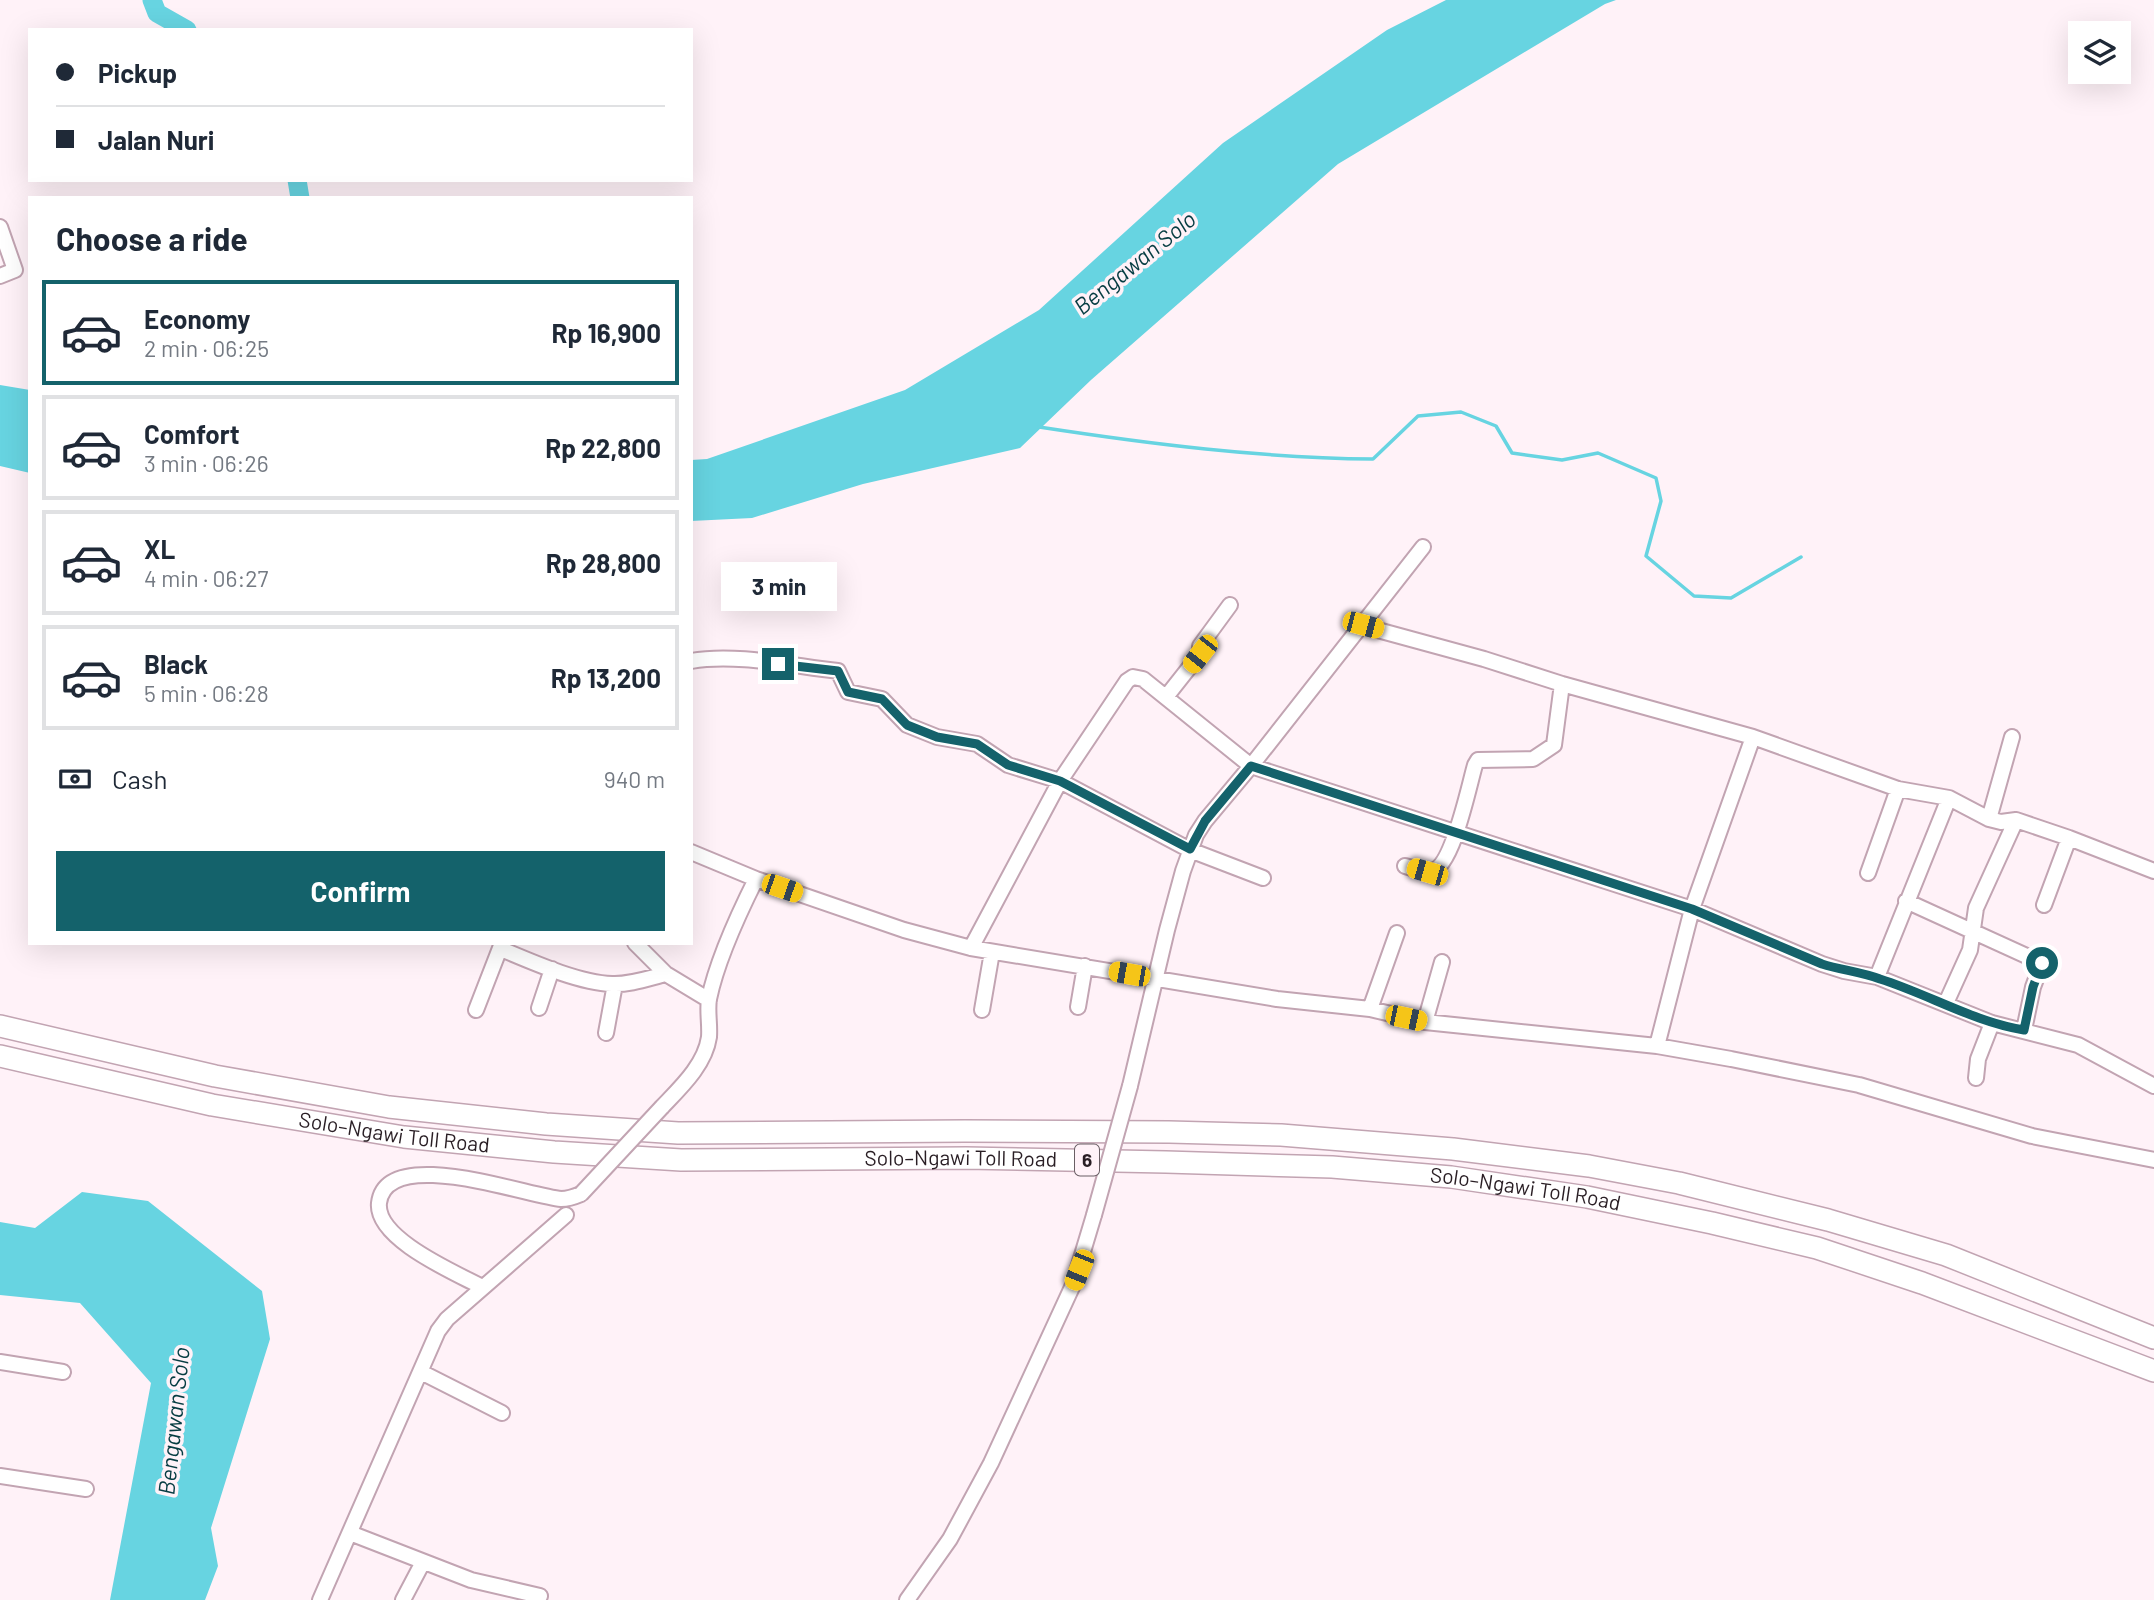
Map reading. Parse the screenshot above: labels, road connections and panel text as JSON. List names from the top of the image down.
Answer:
{
  "streets": {
    "highway": ["Solo–Ngawi Toll Road", "6"]
  },
  "water": ["Bengawan Solo"],
  "page": {
    "banner": ["Pickup", "Jalan Nuri"],
    "heading": "Choose a ride",
    "list": [
      {
        "name": "Economy",
        "note": "2 min · 06:25",
        "value": "Rp 16,900"
      },
      {
        "name": "Comfort",
        "note": "3 min · 06:26",
        "value": "Rp 22,800"
      },
      {
        "name": "XL",
        "note": "4 min · 06:27",
        "value": "Rp 28,800"
      },
      {
        "name": "Black",
        "note": "5 min · 06:28",
        "value": "Rp 13,200"
      }
    ],
    "bubble": "3 min",
    "pay": ["Cash", "940 m"],
    "buttons": "Confirm"
  }
}
